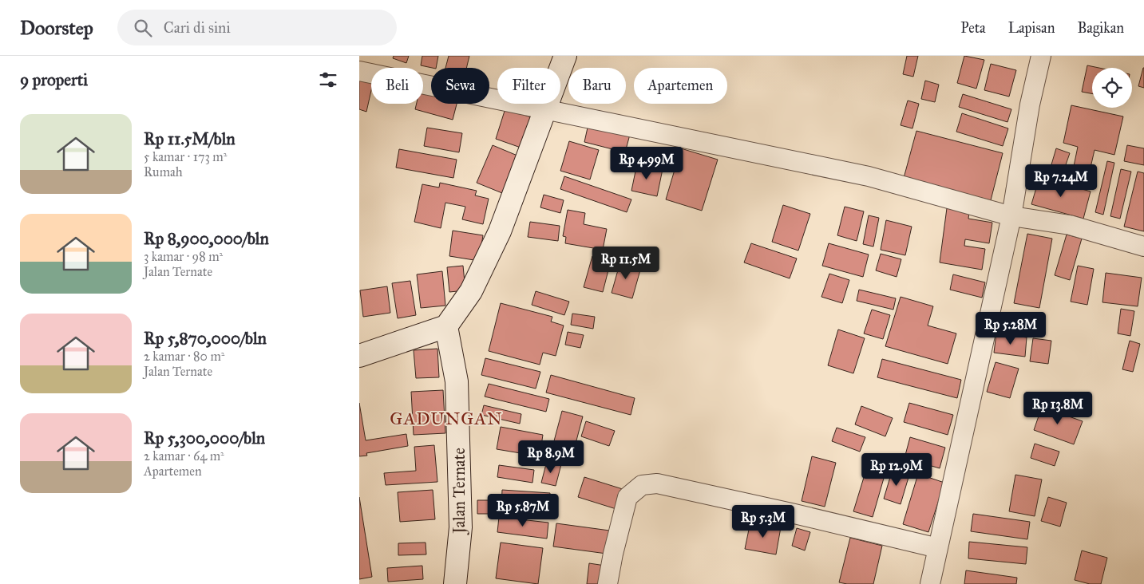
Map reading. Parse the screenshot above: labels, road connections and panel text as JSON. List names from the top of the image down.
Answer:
{
  "streets": {
    "main road": ["Jalan Ternate"]
  },
  "districts": ["GADUNGAN"],
  "page": {
    "header": "Doorstep",
    "search": "Cari di sini",
    "nav": ["Peta", "Lapisan", "Bagikan"],
    "heading": "9 properti",
    "chip": [
      "Beli",
      "Sewa",
      "Filter",
      "Baru",
      "Apartemen"
    ],
    "list": [
      {
        "name": "Rp 11.5M/bln",
        "note": "5 kamar · 173 m² · Rumah"
      },
      {
        "name": "Rp 8,900,000/bln",
        "note": "3 kamar · 98 m² · Jalan Ternate"
      },
      {
        "name": "Rp 5,870,000/bln",
        "note": "2 kamar · 80 m² · Jalan Ternate"
      },
      {
        "name": "Rp 5,300,000/bln",
        "note": "2 kamar · 64 m² · Apartemen"
      }
    ],
    "price": [
      "Rp 4.99M",
      "Rp 7.24M",
      "Rp 11.5M",
      "Rp 5.28M",
      "Rp 13.8M",
      "Rp 8.9M",
      "Rp 12.9M",
      "Rp 5.87M",
      "Rp 5.3M"
    ]
  }
}
